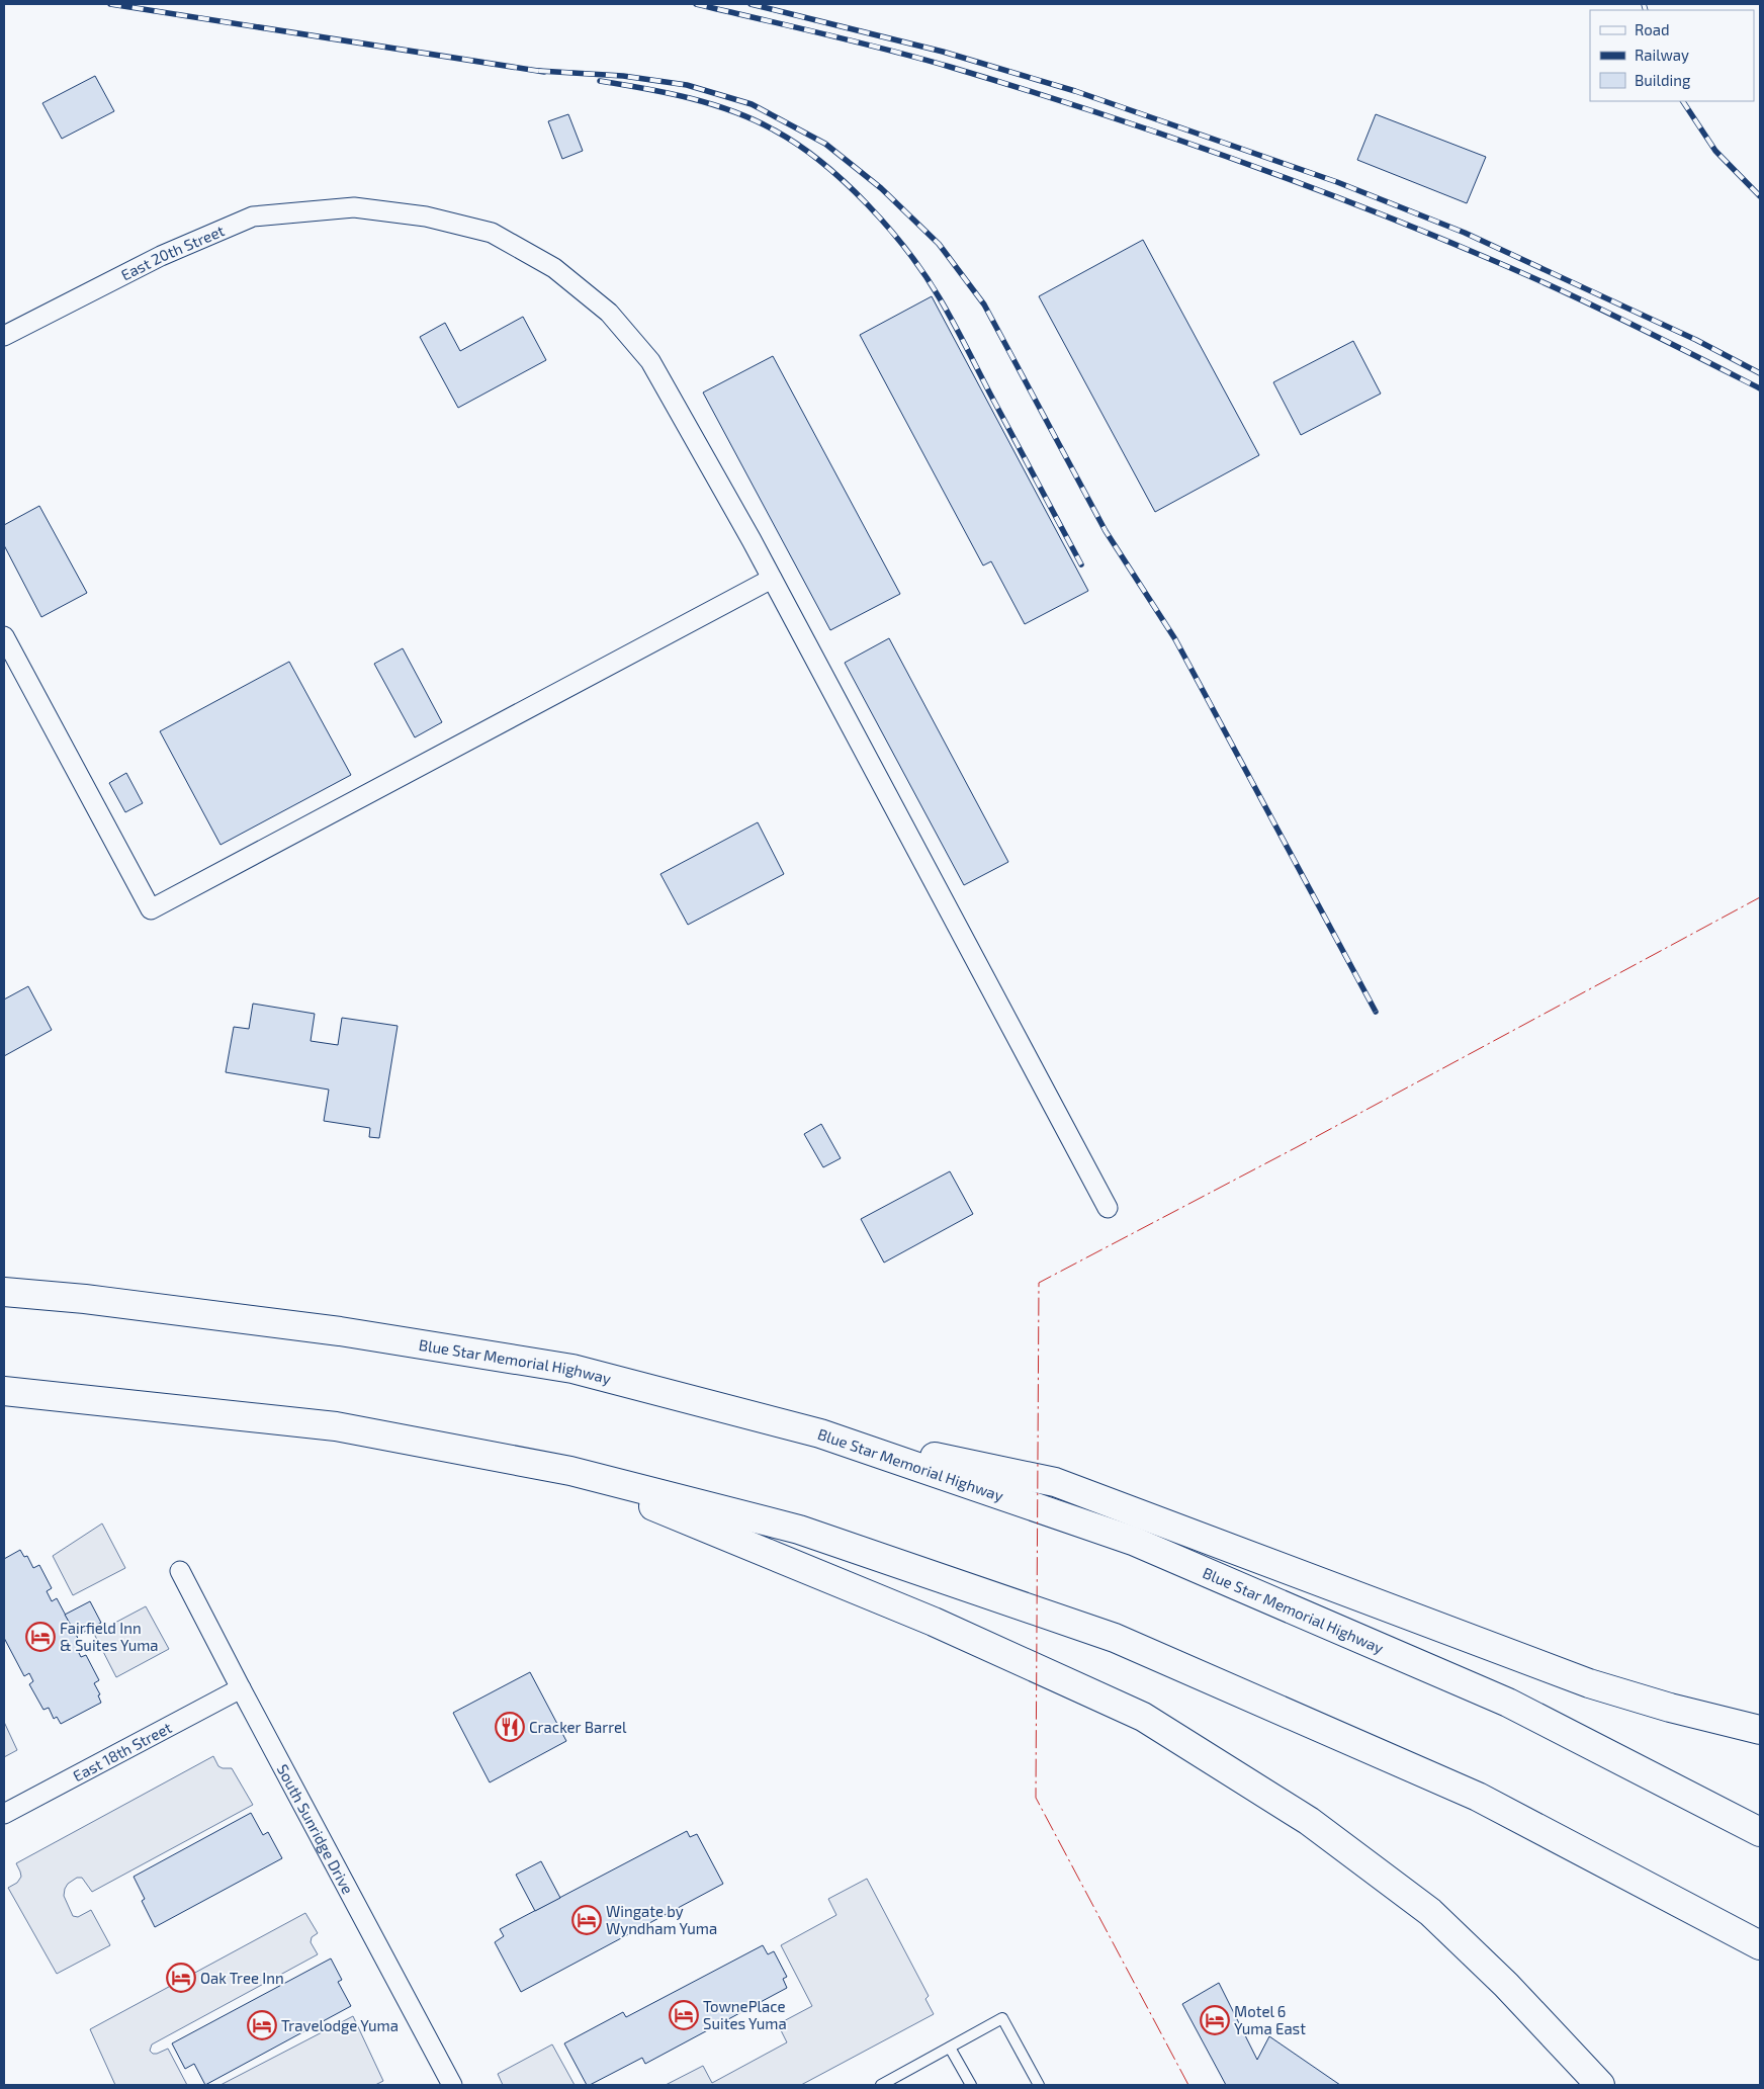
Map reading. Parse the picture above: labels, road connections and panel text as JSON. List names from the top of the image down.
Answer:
{
  "streets": {
    "highway": ["Blue Star Memorial Highway"],
    "street": ["East 20th Street", "East 18th Street", "South Sunridge Drive"]
  },
  "crossings": [
    ["East 18th Street", "South Sunridge Drive"]
  ],
  "places": {
    "hotel": [
      "Fairfield Inn & Suites Yuma",
      "Wingate by Wyndham Yuma",
      "Oak Tree Inn",
      "TownePlace Suites Yuma",
      "Motel 6 Yuma East",
      "Travelodge Yuma"
    ],
    "restaurant": ["Cracker Barrel"]
  },
  "legend": ["Road", "Railway", "Building"]
}
